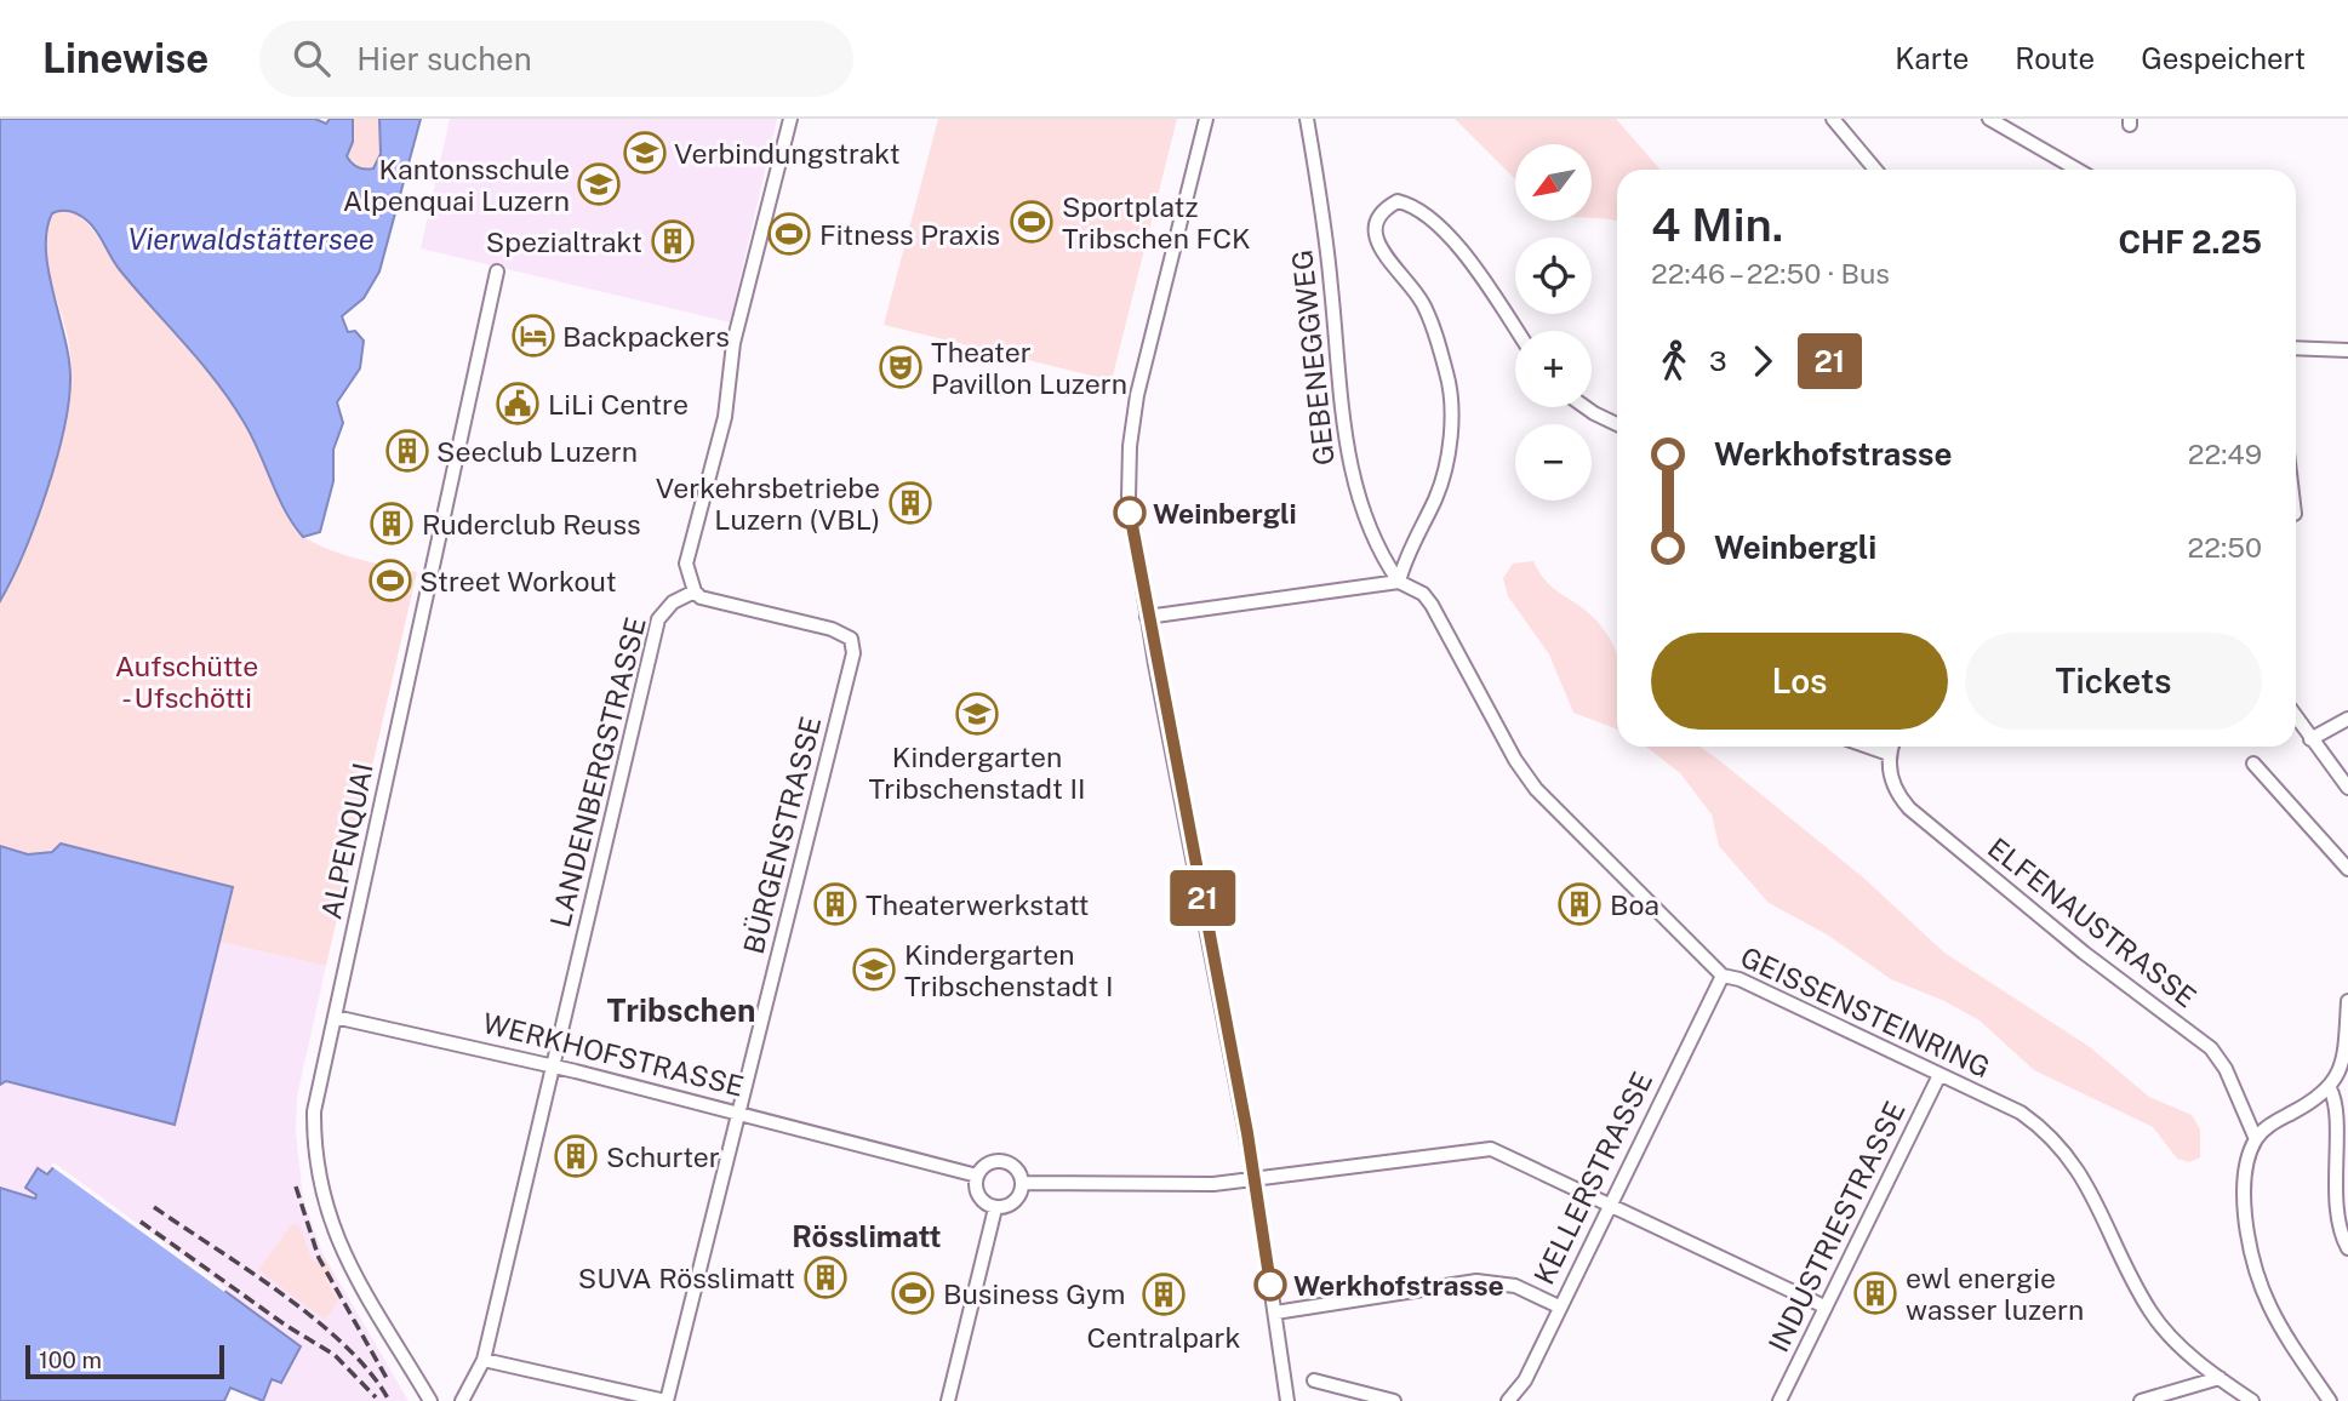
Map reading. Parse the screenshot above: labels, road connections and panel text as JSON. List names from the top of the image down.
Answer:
{
  "streets": {
    "street": [
      "GEBENEGGWEG",
      "LANDENBERGSTRASSE",
      "BÜRGENSTRASSE",
      "ALPENQUAI",
      "ELFENAUSTRASSE",
      "GEISSENSTEINRING",
      "WERKHOFSTRASSE",
      "KELLERSTRASSE",
      "INDUSTRIESTRASSE"
    ]
  },
  "crossings": [
    ["GEBENEGGWEG", "GEISSENSTEINRING"],
    ["LANDENBERGSTRASSE", "BÜRGENSTRASSE"],
    ["LANDENBERGSTRASSE", "WERKHOFSTRASSE"],
    ["BÜRGENSTRASSE", "WERKHOFSTRASSE"],
    ["ALPENQUAI", "WERKHOFSTRASSE"],
    ["GEISSENSTEINRING", "KELLERSTRASSE"],
    ["GEISSENSTEINRING", "INDUSTRIESTRASSE"]
  ],
  "districts": ["Tribschen", "Rösslimatt"],
  "water": ["Vierwaldstättersee"],
  "parks": ["Aufschütte - Ufschötti"],
  "places": {
    "school or university": [
      "Verbindungstrakt",
      "Kantonsschule Alpenquai Luzern",
      "Kindergarten Tribschenstadt II",
      "Kindergarten Tribschenstadt I"
    ],
    "sports": [
      "Sportplatz Tribschen FCK",
      "Fitness Praxis",
      "Street Workout",
      "Business Gym"
    ],
    "building": [
      "Spezialtrakt",
      "Seeclub Luzern",
      "Verkehrsbetriebe Luzern (VBL)",
      "Ruderclub Reuss",
      "Theaterwerkstatt",
      "Boa",
      "Schurter",
      "SUVA Rösslimatt",
      "ewl energie wasser luzern",
      "Centralpark"
    ],
    "hotel": ["Backpackers"],
    "theatre": ["Theater Pavillon Luzern"],
    "public building": ["LiLi Centre"],
    "other": ["Weinbergli", "Werkhofstrasse"]
  },
  "lines": ["bus line 21"],
  "scale_bar": "100 m",
  "north": "bottom left",
  "page": {
    "header": "Linewise",
    "search": "Hier suchen",
    "nav": ["Karte", "Route", "Gespeichert"],
    "on_map": "21",
    "map_buttons": ["+", "−"],
    "heading": ["4 Min.", "22:46 – 22:50 · Bus", "CHF 2.25"],
    "legs": ["3", "21"],
    "list": [
      {
        "name": "Werkhofstrasse",
        "value": "22:49"
      },
      {
        "name": "Weinbergli",
        "value": "22:50"
      }
    ],
    "buttons": ["Los", "Tickets"],
    "scale": "100 m"
  }
}
